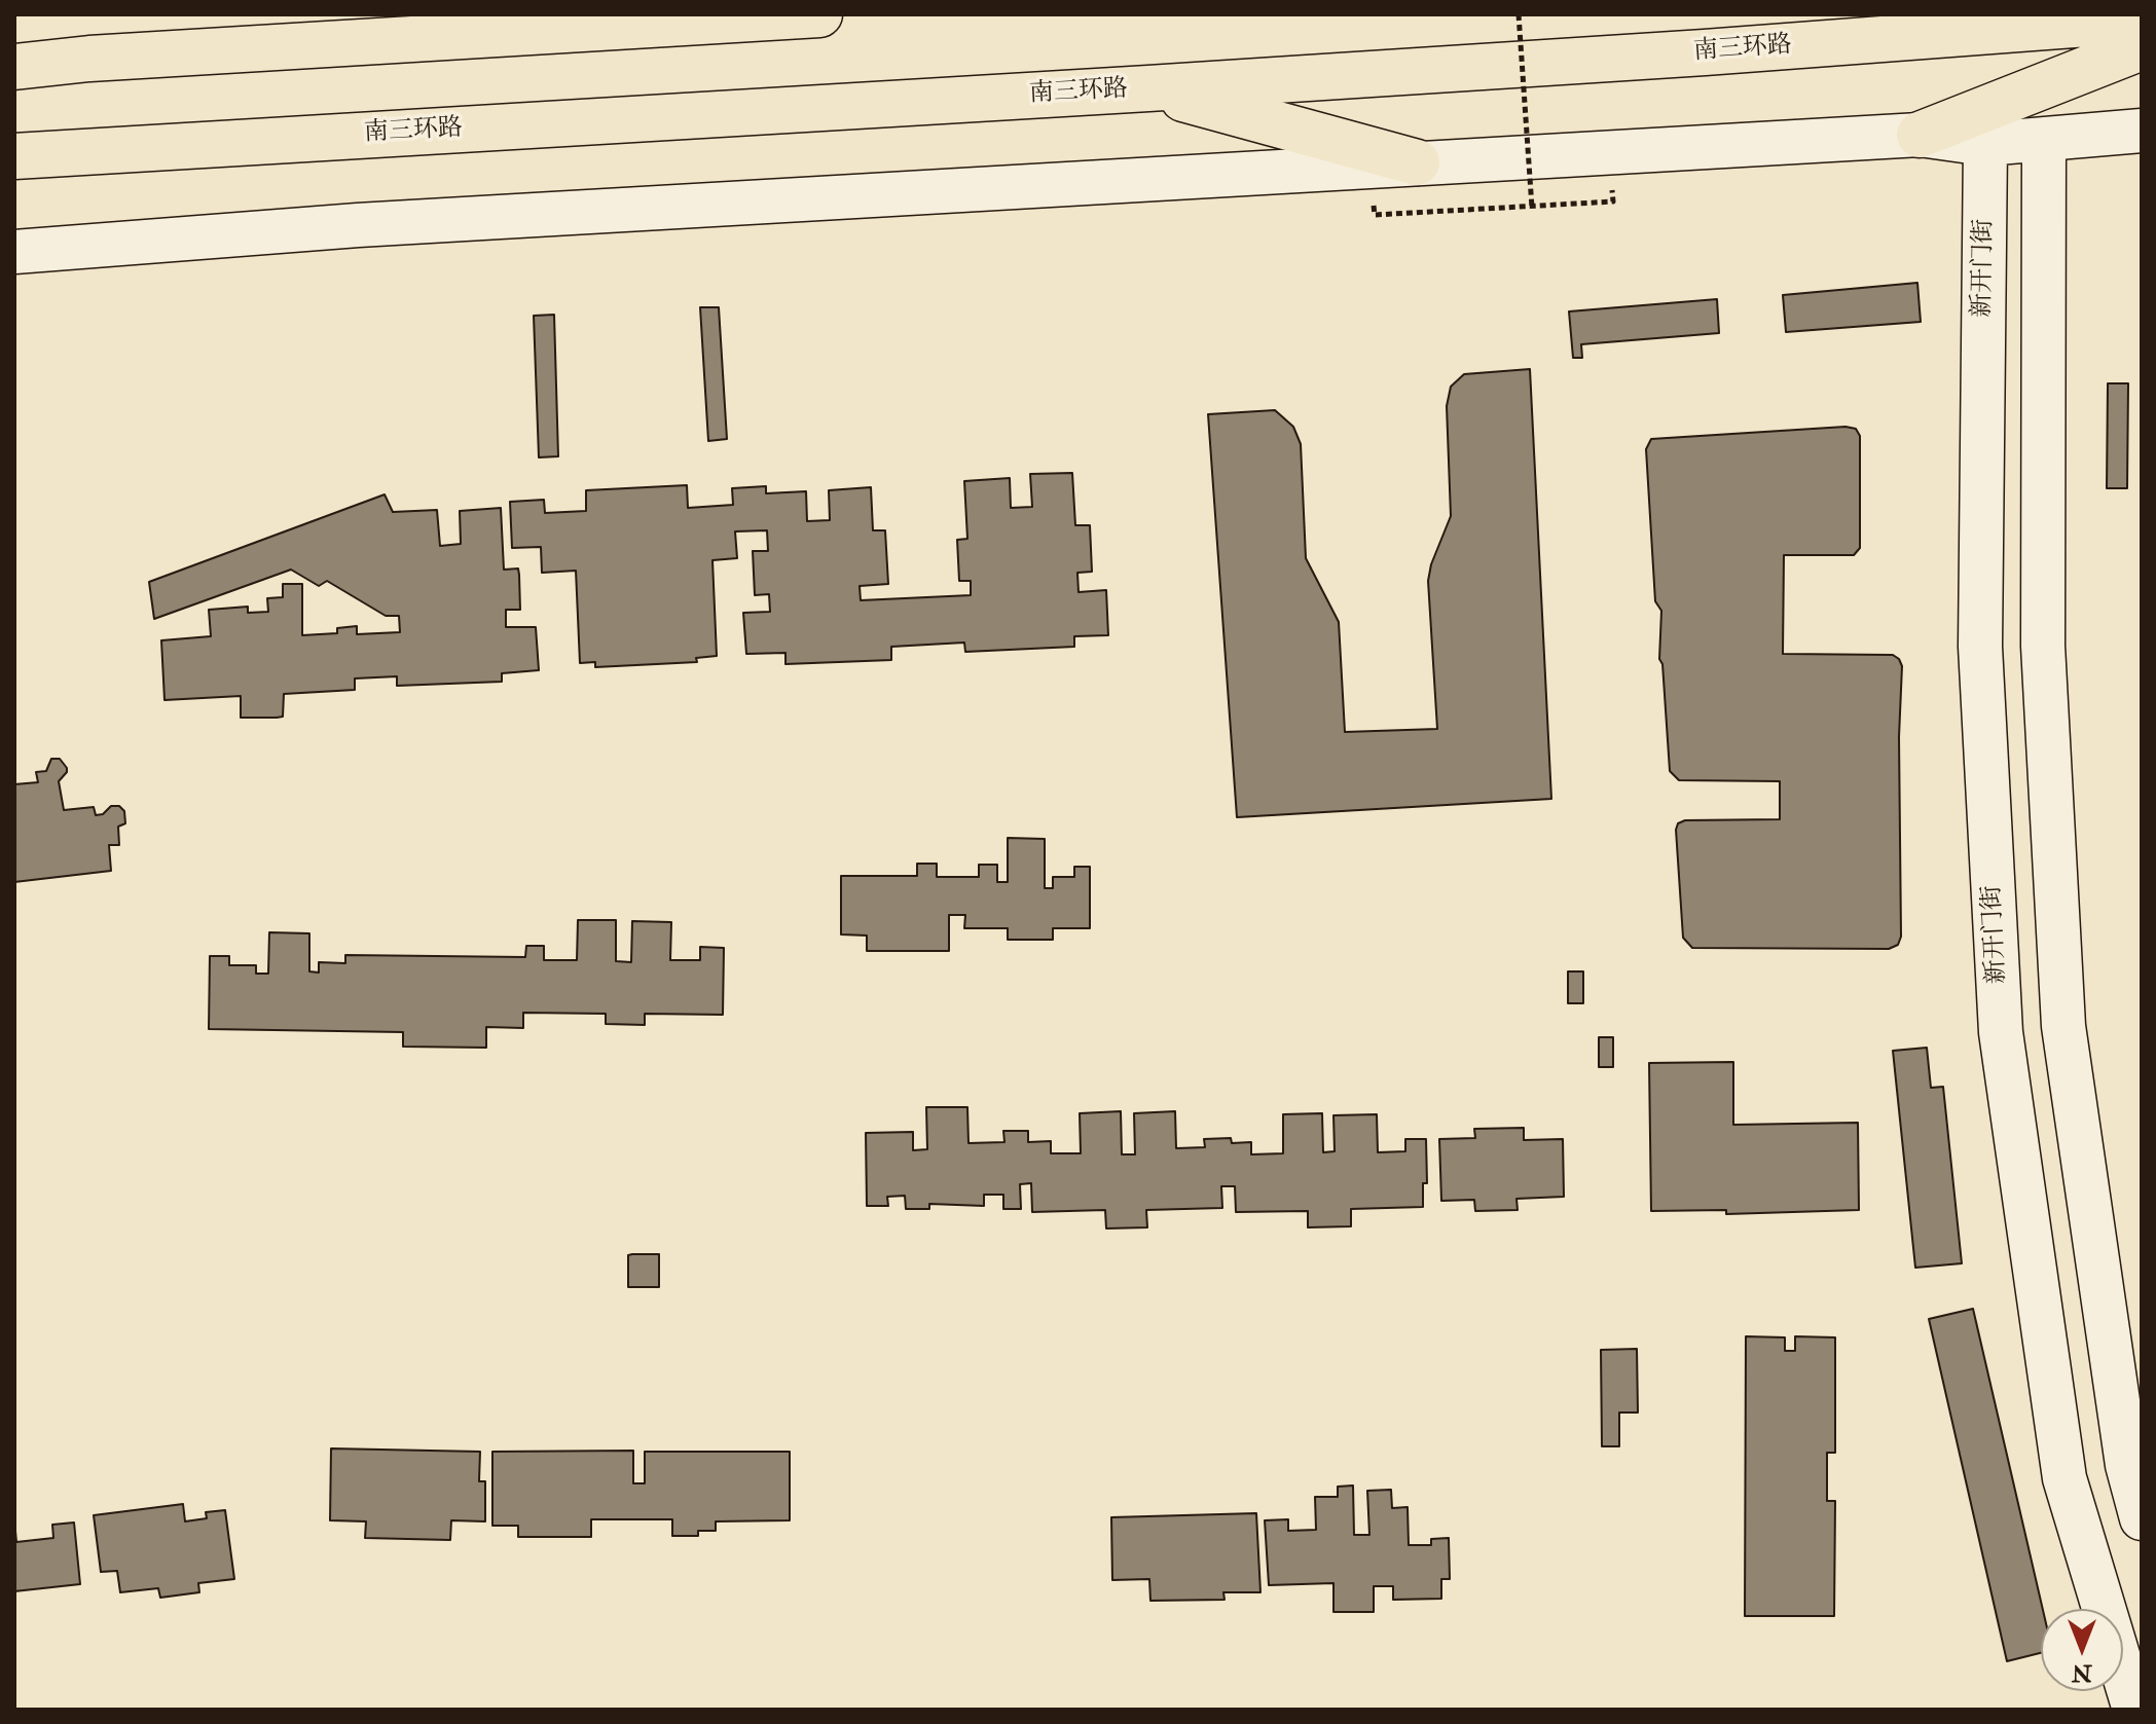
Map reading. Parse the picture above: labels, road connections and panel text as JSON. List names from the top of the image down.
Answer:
{
  "streets": {
    "highway": ["南三环路"],
    "street": ["新开门街"]
  },
  "north": "bottom"
}
